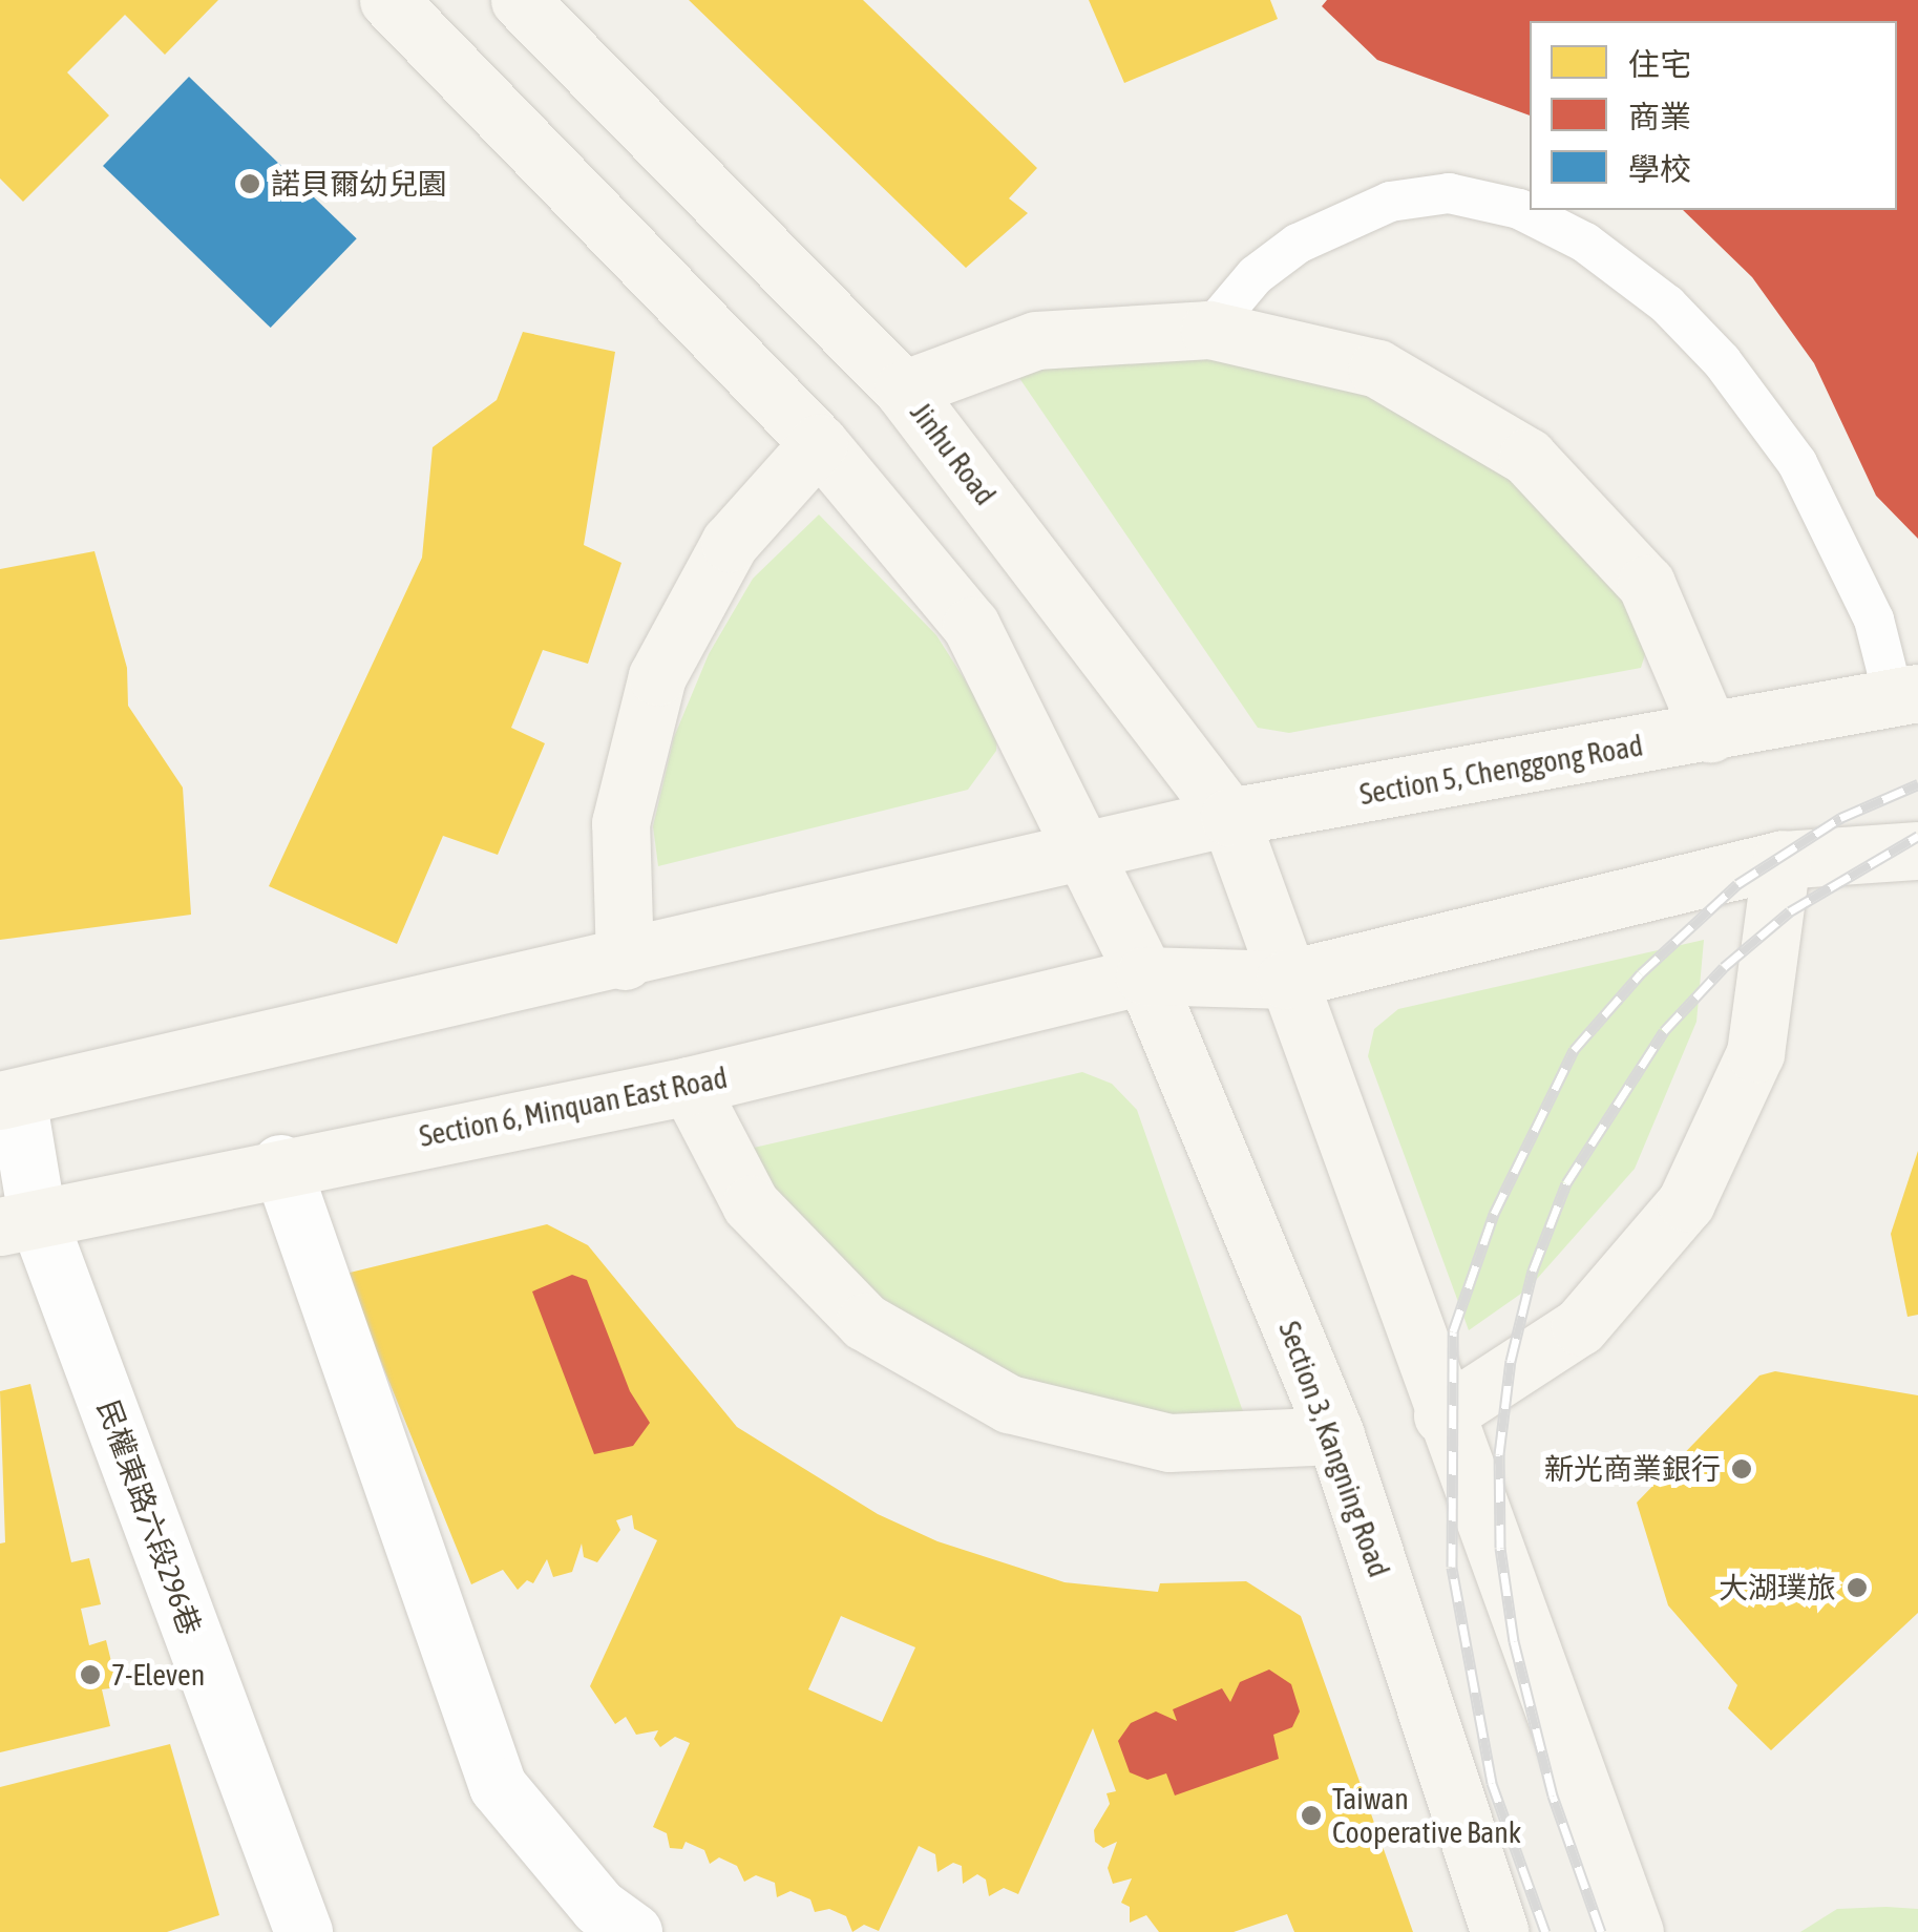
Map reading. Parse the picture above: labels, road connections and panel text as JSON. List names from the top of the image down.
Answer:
{
  "streets": {
    "main road": [
      "Jinhu Road",
      "Section 5, Chenggong Road",
      "Section 6, Minquan East Road",
      "Section 3, Kangning Road"
    ],
    "street": ["民權東路六段296巷"]
  },
  "crossings": [
    ["Jinhu Road", "Section 5, Chenggong Road"],
    ["Jinhu Road", "Section 6, Minquan East Road"],
    ["Section 6, Minquan East Road", "Section 3, Kangning Road"],
    ["Section 6, Minquan East Road", "民權東路六段296巷"]
  ],
  "places": [
    "諾貝爾幼兒園",
    "新光商業銀行",
    "大湖璞旅",
    "7-Eleven",
    "Taiwan Cooperative Bank"
  ],
  "legend": ["住宅", "商業", "學校"]
}
